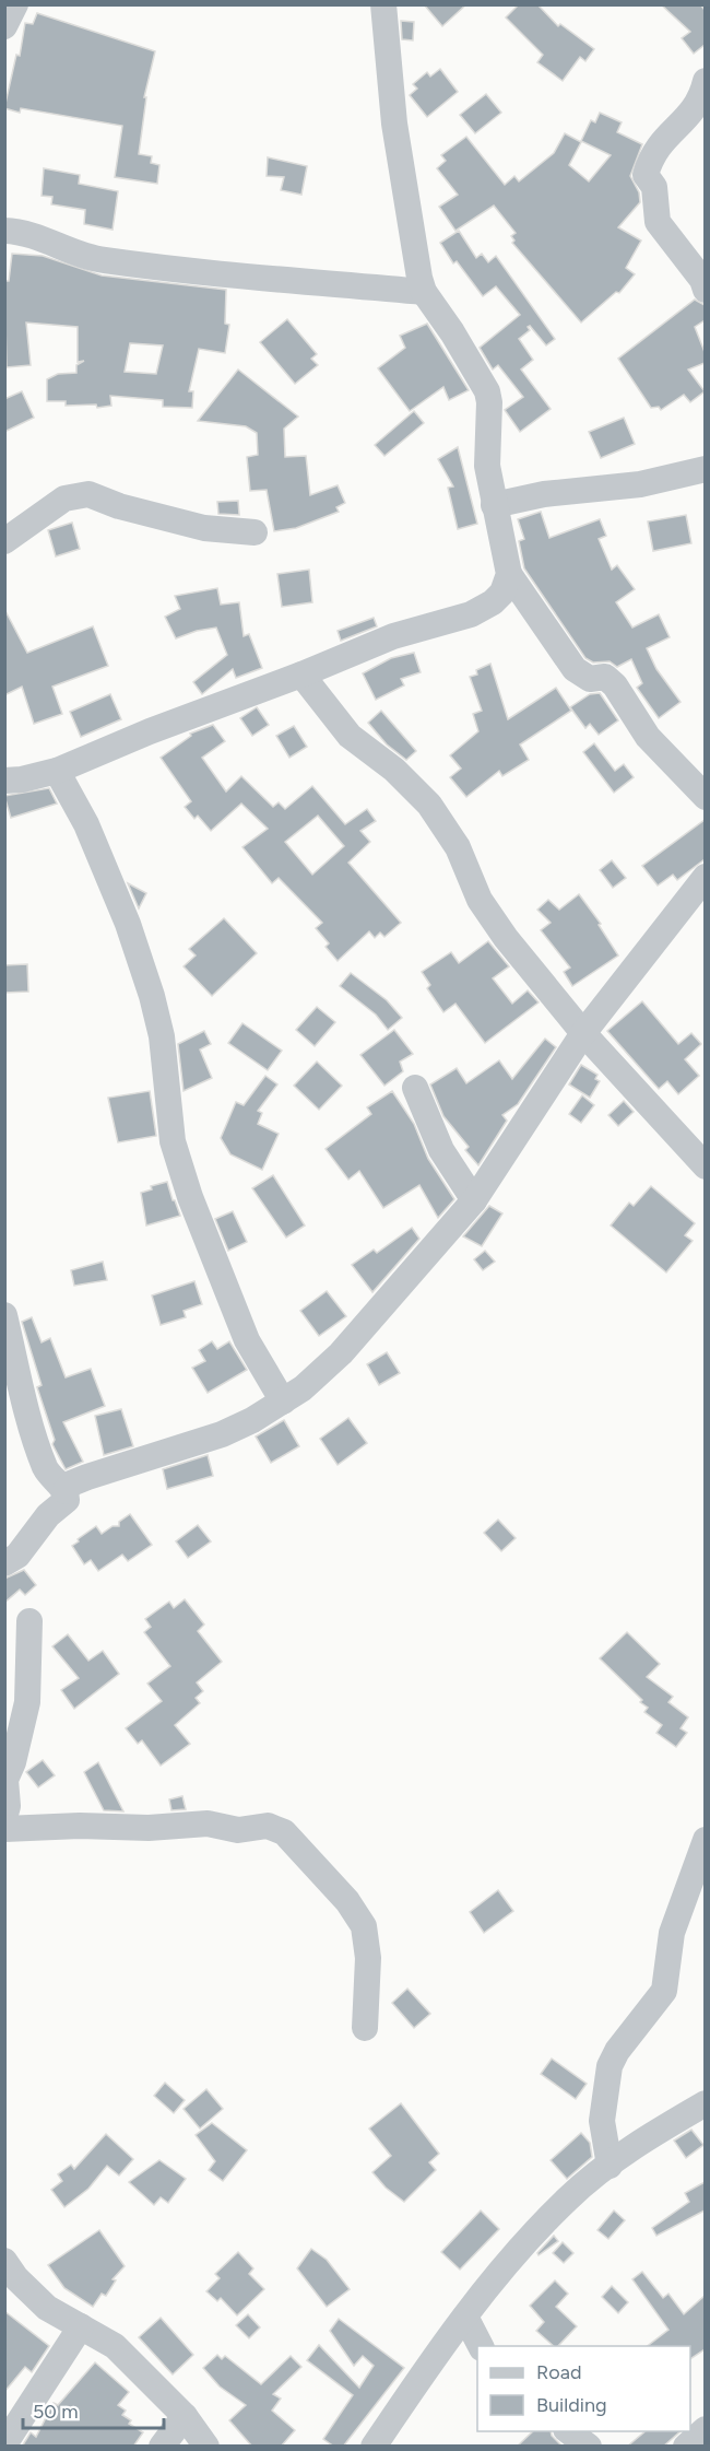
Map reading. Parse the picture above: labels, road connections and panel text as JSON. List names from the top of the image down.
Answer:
{
  "legend": ["Road", "Building"],
  "scale_bar": "50 m"
}
